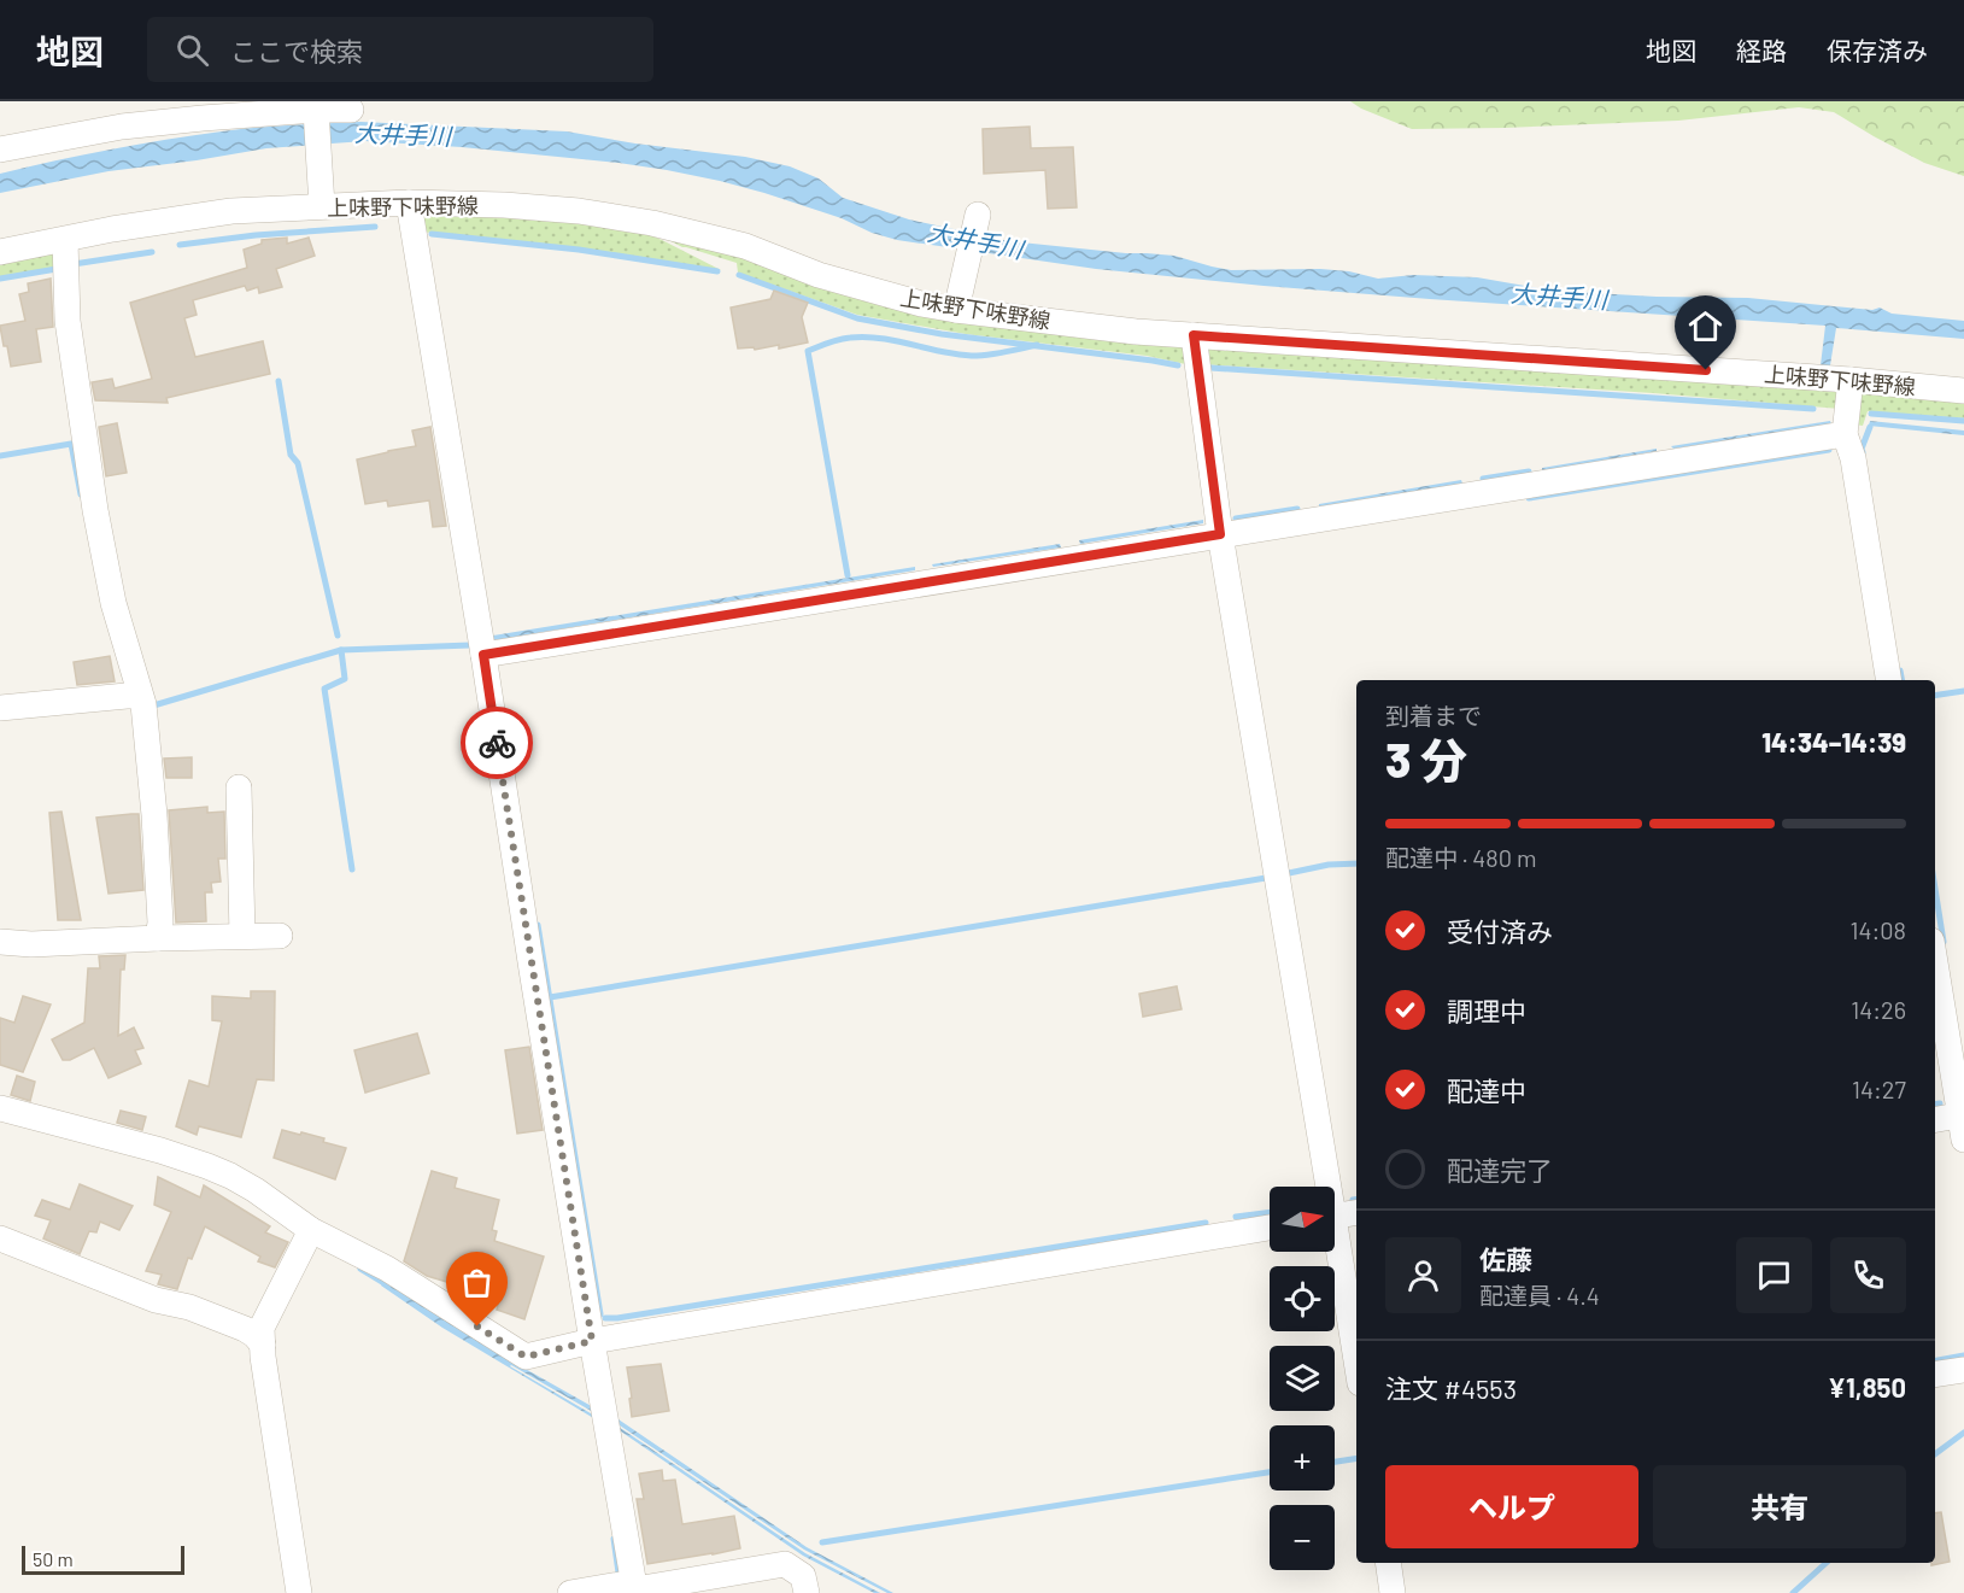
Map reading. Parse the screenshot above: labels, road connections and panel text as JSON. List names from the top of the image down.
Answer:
{
  "streets": {
    "street": ["上味野下味野線"]
  },
  "water": ["大井手川"],
  "scale_bar": "50 m",
  "north": "right",
  "page": {
    "header": "地図",
    "search": "ここで検索",
    "nav": ["地図", "経路", "保存済み"],
    "heading": ["3 分", "到着まで", "14:34–14:39"],
    "panel": [
      "佐藤",
      "配達員 · 4.4",
      "注文 #4553",
      "¥1,850"
    ],
    "bar": "配達中 · 480 m",
    "list": [
      ["受付済み", "14:08"],
      ["調理中", "14:26"],
      ["配達中", "14:27"],
      "配達完了"
    ],
    "map_buttons": ["+", "−"],
    "buttons": ["ヘルプ", "共有"],
    "scale": "50 m"
  }
}
